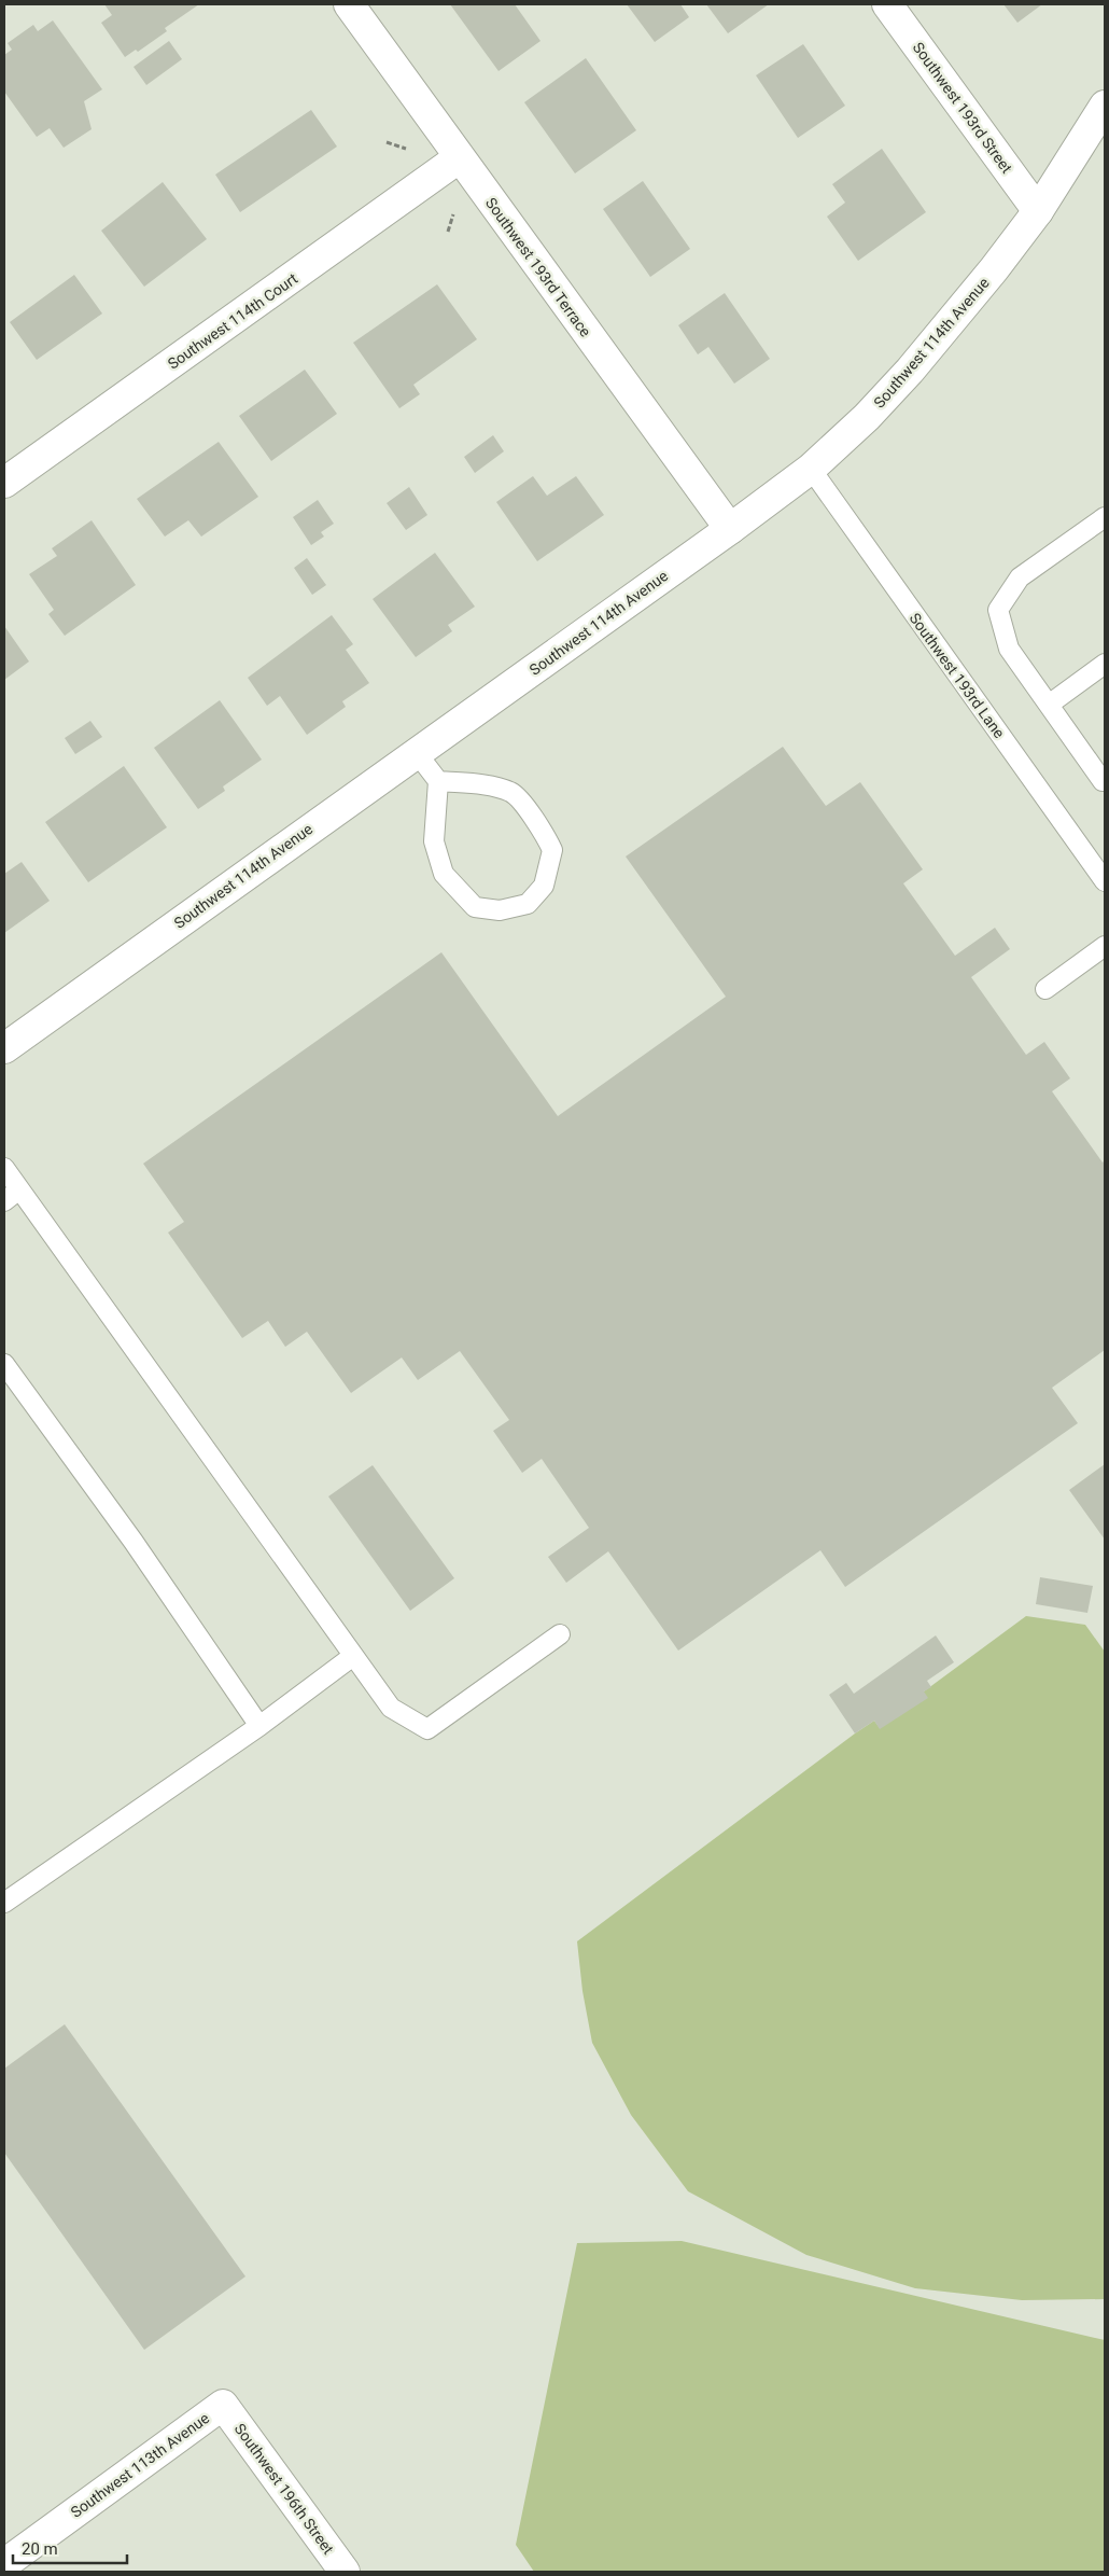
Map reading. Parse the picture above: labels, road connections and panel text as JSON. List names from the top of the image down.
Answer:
{
  "streets": {
    "street": [
      "Southwest 193rd Street",
      "Southwest 193rd Terrace",
      "Southwest 114th Court",
      "Southwest 114th Avenue",
      "Southwest 113th Avenue",
      "Southwest 196th Street"
    ],
    "lane": ["Southwest 193rd Lane"]
  },
  "crossings": [
    ["Southwest 193rd Street", "Southwest 114th Avenue"],
    ["Southwest 193rd Terrace", "Southwest 114th Court"],
    ["Southwest 193rd Terrace", "Southwest 114th Avenue"],
    ["Southwest 114th Avenue", "Southwest 193rd Lane"],
    ["Southwest 113th Avenue", "Southwest 196th Street"]
  ],
  "scale_bar": "20 m"
}
